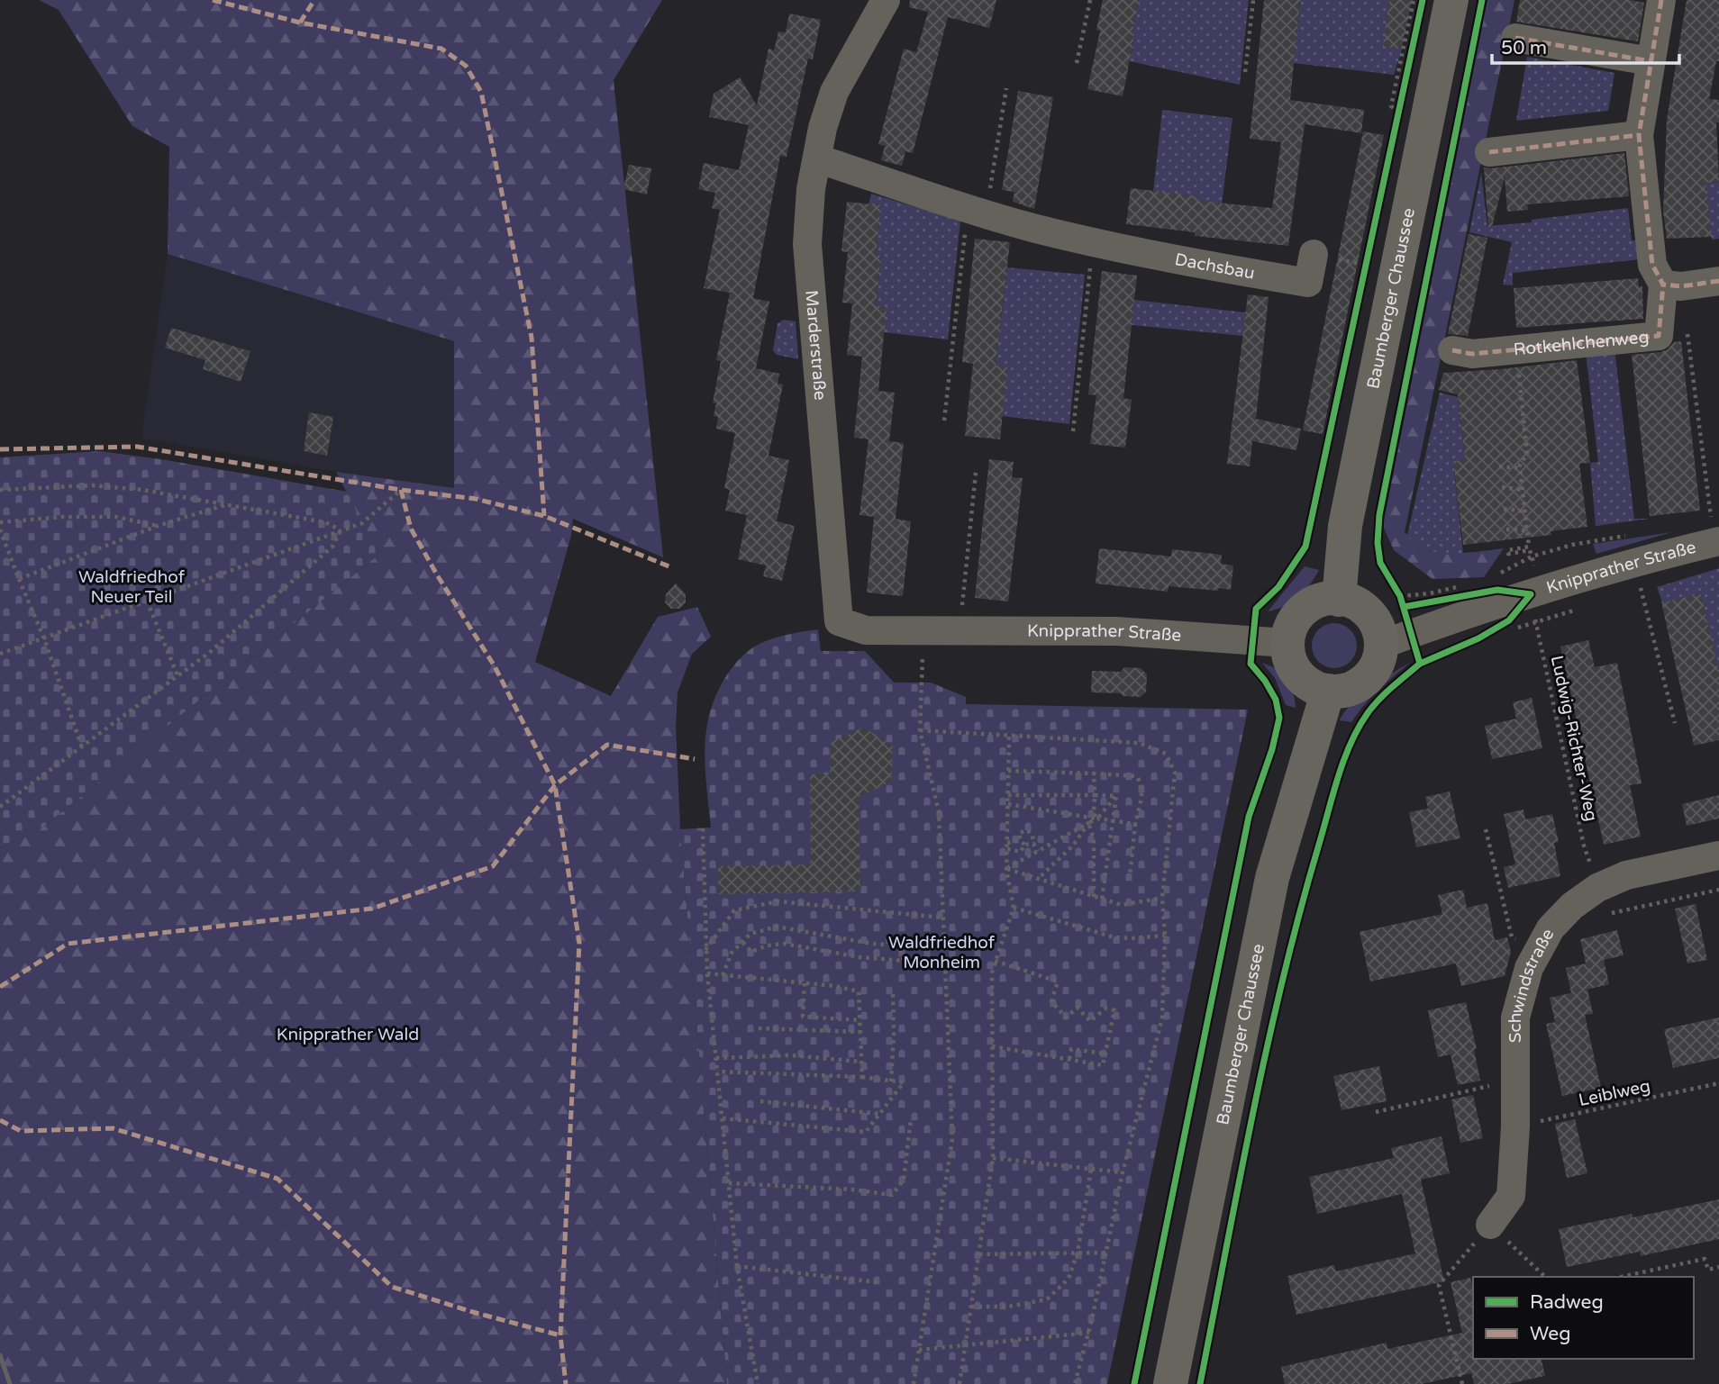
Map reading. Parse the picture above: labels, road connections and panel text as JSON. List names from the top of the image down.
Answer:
{
  "streets": {
    "street": [
      "Dachsbau",
      "Baumberger Chaussee",
      "Rotkehlchenweg",
      "Marderstraße",
      "Knipprather Straße",
      "Schwindstraße"
    ],
    "path": ["Ludwig-Richter-Weg", "Leiblweg"]
  },
  "crossings": [
    ["Dachsbau", "Marderstraße"],
    ["Baumberger Chaussee", "Knipprather Straße"],
    ["Marderstraße", "Knipprather Straße"],
    ["Knipprather Straße", "Ludwig-Richter-Weg"],
    ["Ludwig-Richter-Weg", "Schwindstraße"],
    ["Schwindstraße", "Leiblweg"]
  ],
  "parks": ["Waldfriedhof Neuer Teil", "Waldfriedhof Monheim", "Knipprather Wald"],
  "legend": ["Radweg", "Weg"],
  "scale_bar": "50 m"
}
